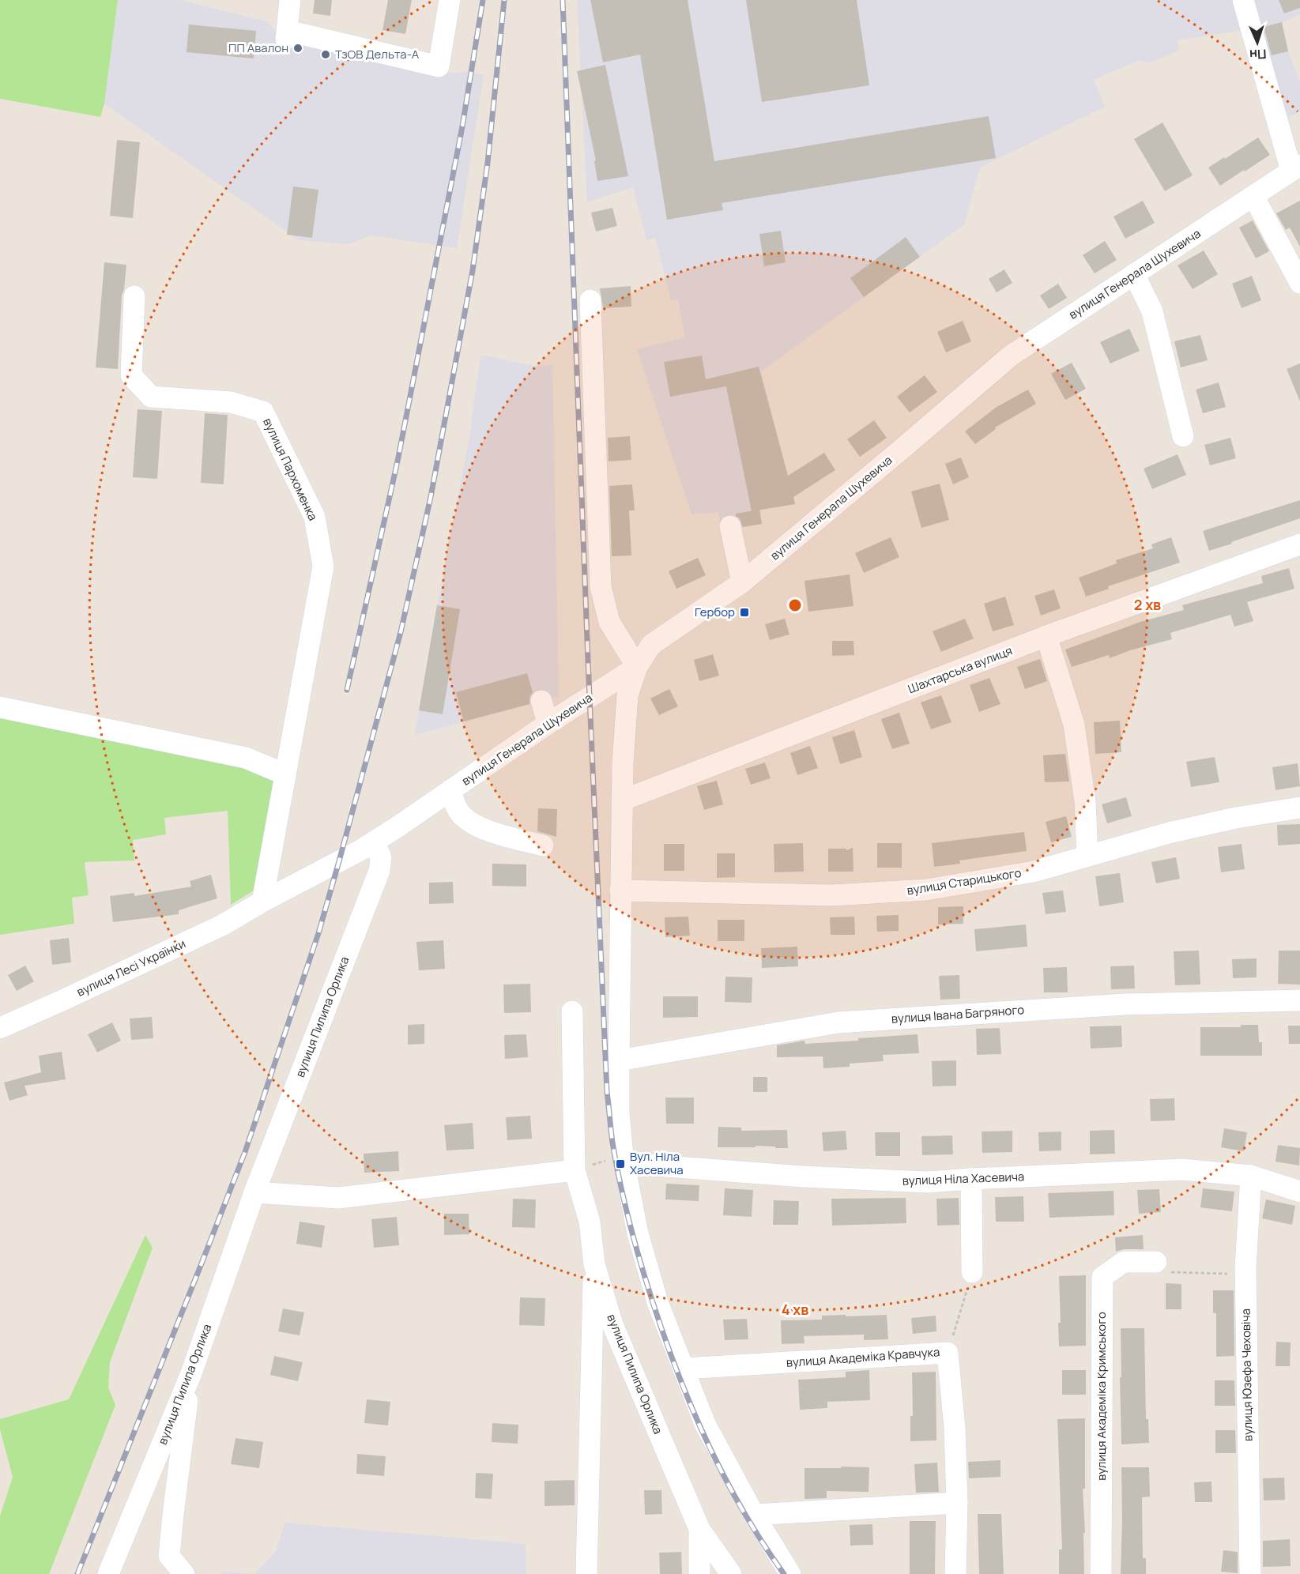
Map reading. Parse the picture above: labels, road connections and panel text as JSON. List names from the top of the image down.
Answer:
{
  "streets": {
    "street": [
      "вулиця Генерала Шухевича",
      "вулиця Пархоменка",
      "Шахтарська вулиця",
      "вулиця Старицького",
      "вулиця Лесі Українки",
      "вулиця Івана Багряного",
      "вулиця Пилипа Орлика",
      "вулиця Ніла Хасевича",
      "вулиця Академіка Кравчука",
      "вулиця Юзефа Чеховіча",
      "вулиця Академіка Кримського"
    ]
  },
  "crossings": [
    ["вулиця Генерала Шухевича", "вулиця Пархоменка"],
    ["вулиця Генерала Шухевича", "вулиця Лесі Українки"],
    ["вулиця Генерала Шухевича", "вулиця Пилипа Орлика"],
    ["вулиця Пархоменка", "вулиця Лесі Українки"],
    ["вулиця Ніла Хасевича", "вулиця Юзефа Чеховіча"]
  ],
  "places": {
    "other": ["ПП Авалон", "ТзОВ Дельта-А"],
    "transit": ["Гербор", "Вул. Ніла Хасевича"]
  },
  "north": "bottom",
  "rings": ["2 хв", "4 хв"]
}
